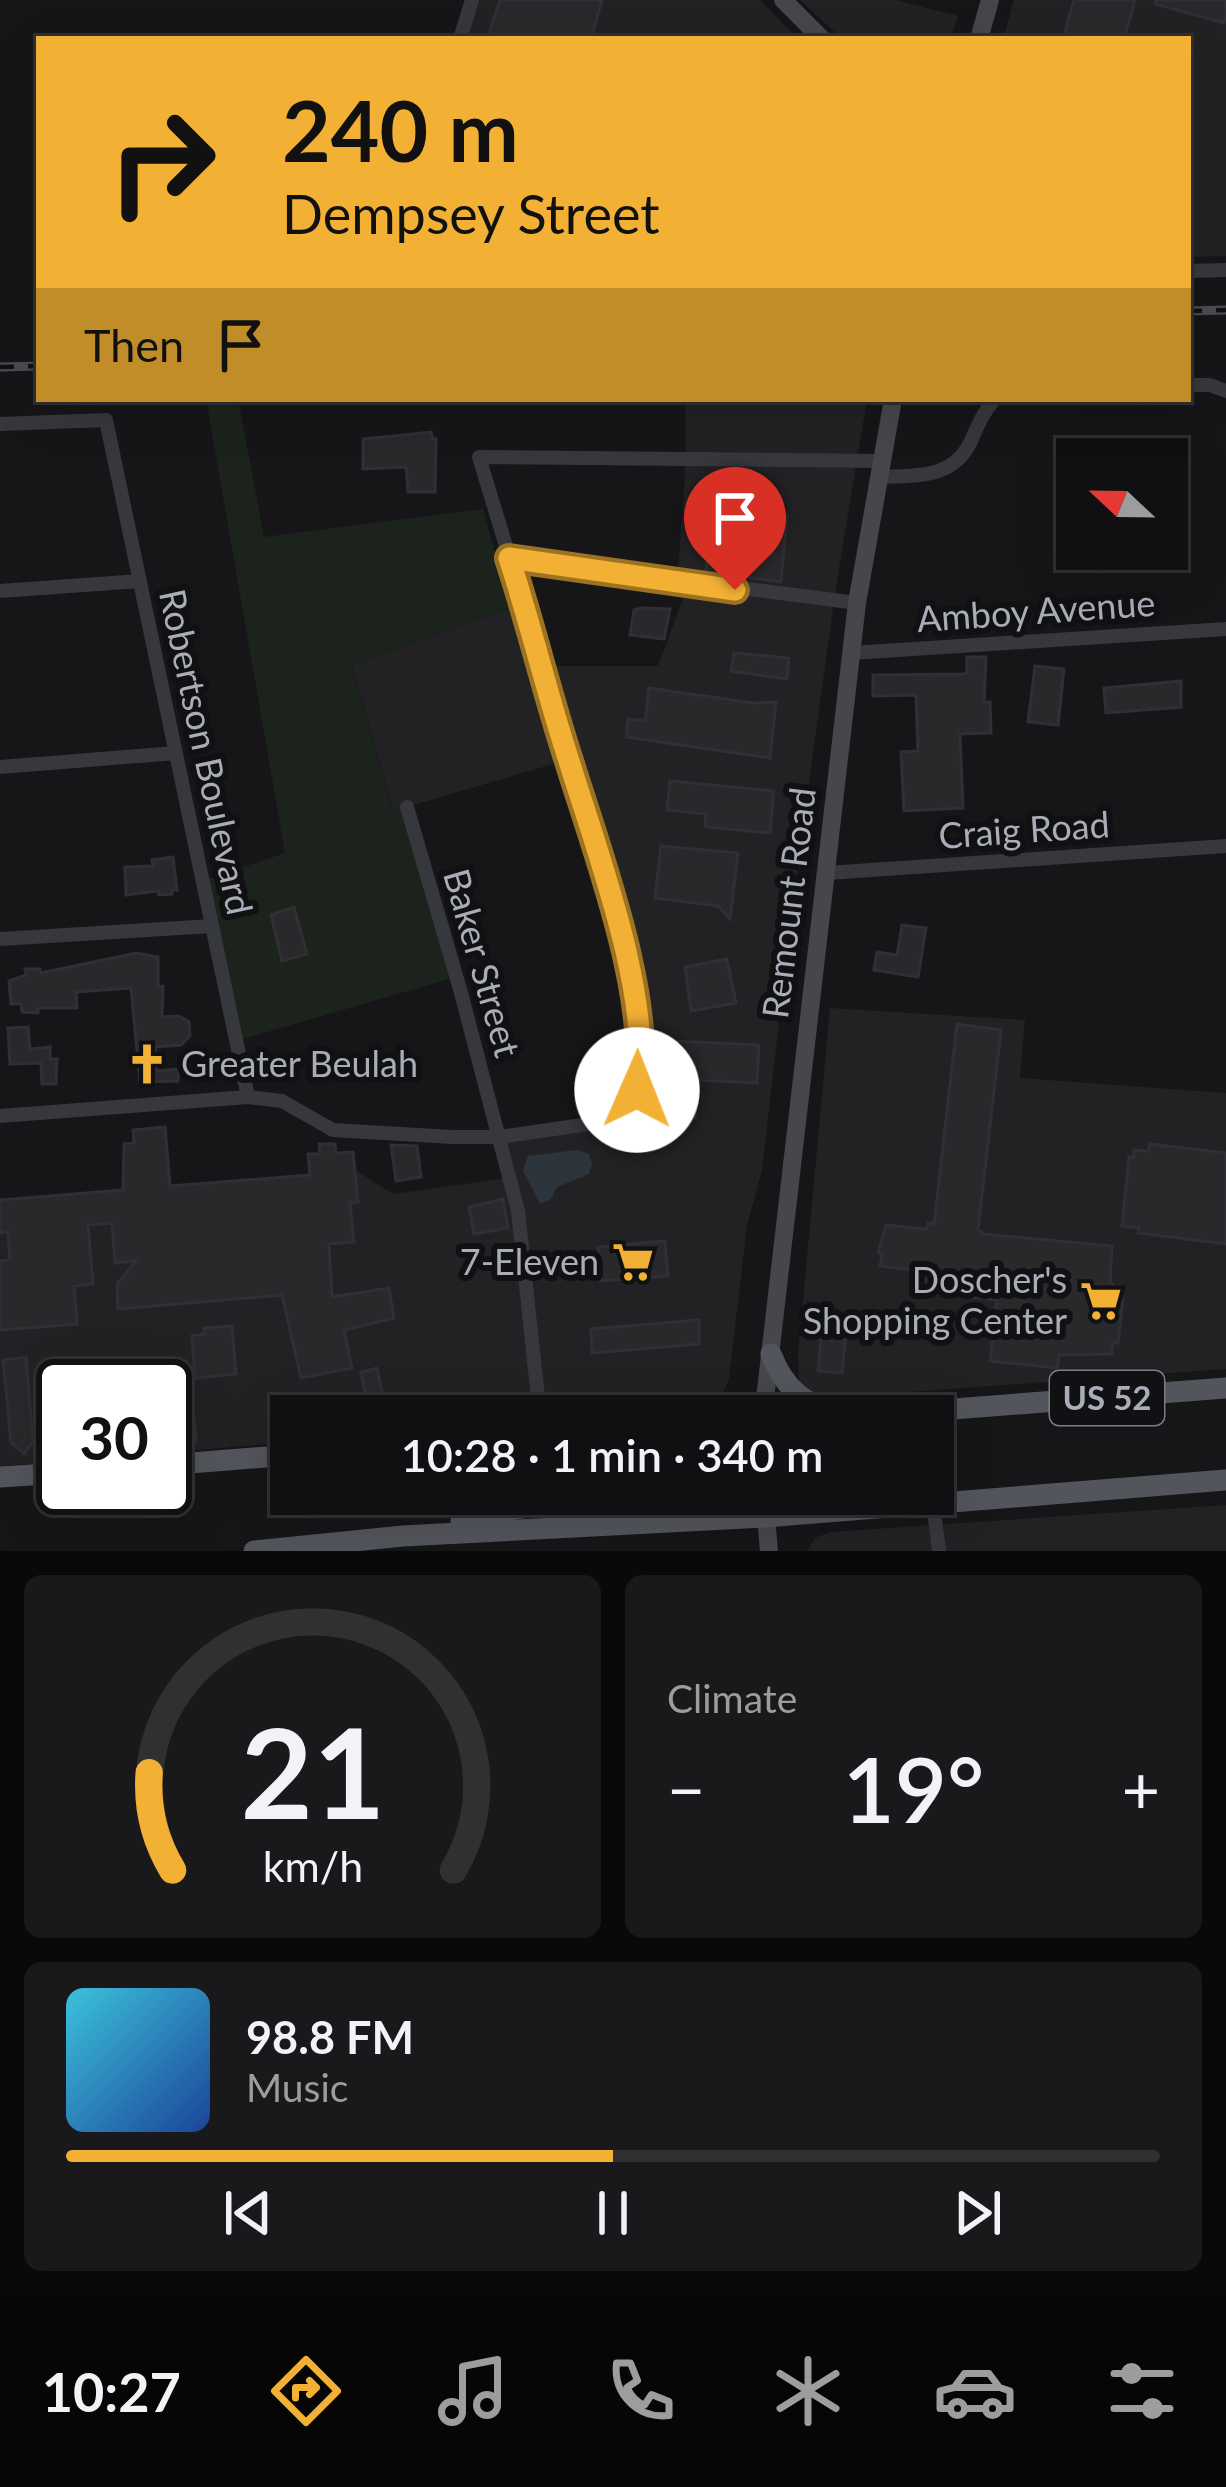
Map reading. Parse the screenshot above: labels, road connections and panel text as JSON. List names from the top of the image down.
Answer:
{
  "streets": {
    "main road": ["Remount Road", "US 52"],
    "street": [
      "Amboy Avenue",
      "Robertson Boulevard",
      "Craig Road",
      "Baker Street"
    ]
  },
  "crossings": [
    ["Amboy Avenue", "Remount Road"],
    ["Craig Road", "Remount Road"]
  ],
  "places": {
    "church": ["Greater Beulah"],
    "supermarket": ["7-Eleven", "Doscher's Shopping Center"]
  },
  "north": "left",
  "page": {
    "turn": ["240 m", "Dempsey Street"],
    "then": "Then",
    "limit": "30",
    "trip": "10:28 · 1 min · 340 m",
    "tile": "Climate",
    "heat": ["−", "19°", "+"],
    "song": ["98.8 FM", "Music"],
    "tabs": "10:27",
    "gauge": ["21", "km/h"]
  }
}
